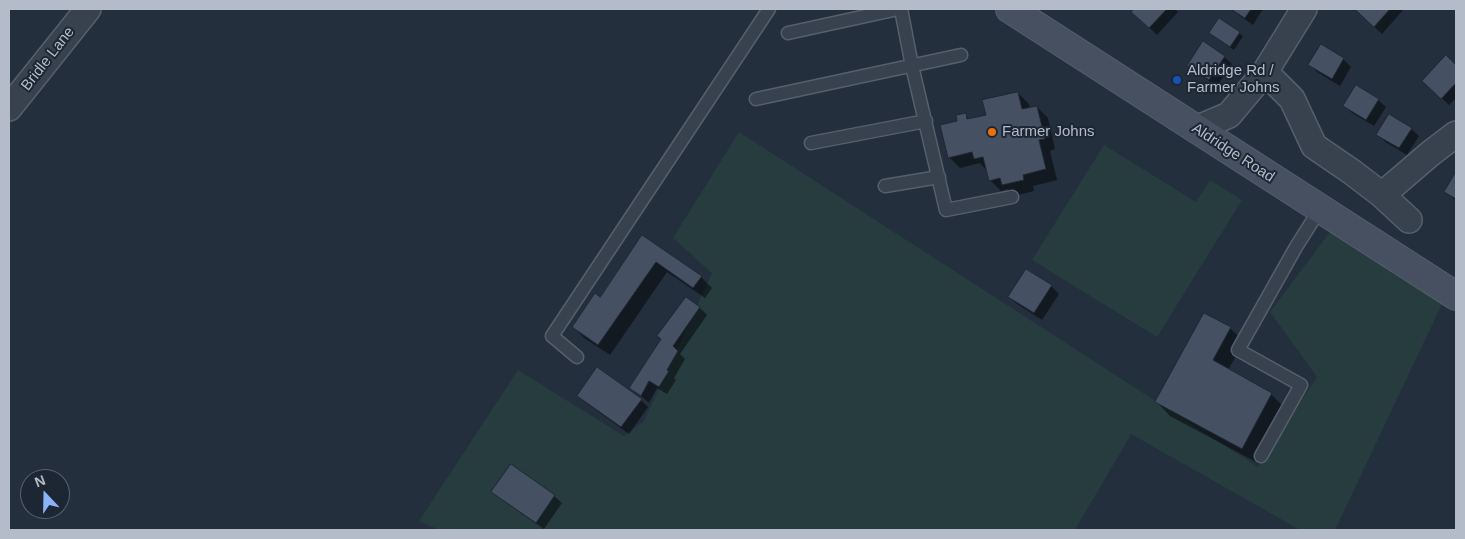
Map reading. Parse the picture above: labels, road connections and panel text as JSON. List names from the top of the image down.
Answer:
{
  "streets": {
    "street": ["Bridle Lane", "Aldridge Road"]
  },
  "places": ["Aldridge Rd / Farmer Johns", "Farmer Johns"],
  "north": "top"
}
